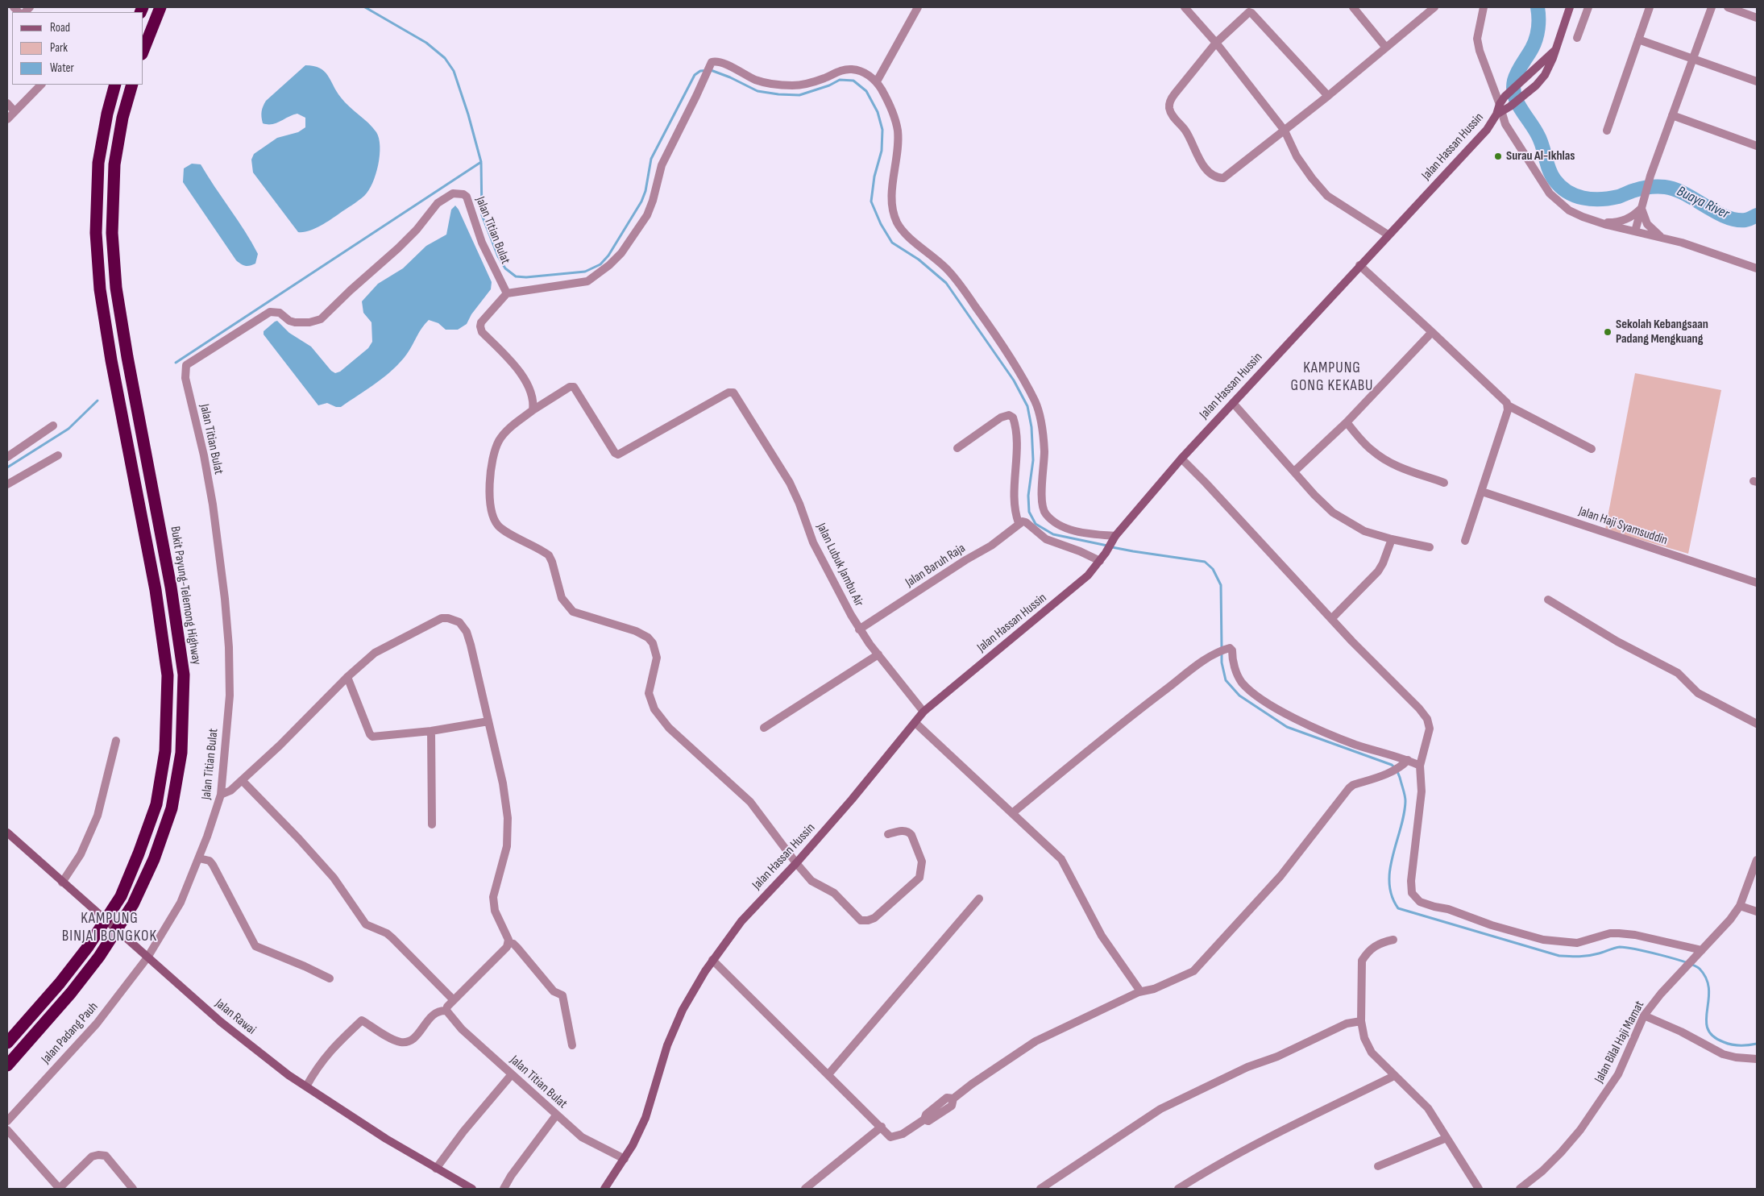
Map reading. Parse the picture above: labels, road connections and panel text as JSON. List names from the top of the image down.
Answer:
{
  "streets": {
    "highway": ["Bukit Payung-Telemong Highway"],
    "street": [
      "Jalan Hassan Hussin",
      "Jalan Titian Bulat",
      "Jalan Haji Syamsuddin",
      "Jalan Lubuk Jambu Air",
      "Jalan Baruh Raja",
      "Jalan Rawai",
      "Jalan Padang Pauh",
      "Jalan Bilal Haji Mamat"
    ]
  },
  "crossings": [
    ["Jalan Hassan Hussin", "Jalan Titian Bulat"],
    ["Jalan Hassan Hussin", "Jalan Lubuk Jambu Air"],
    ["Jalan Titian Bulat", "Jalan Rawai"],
    ["Jalan Titian Bulat", "Jalan Padang Pauh"],
    ["Jalan Lubuk Jambu Air", "Jalan Baruh Raja"],
    ["Jalan Rawai", "Jalan Padang Pauh"]
  ],
  "districts": ["KAMPUNG GONG KEKABU", "KAMPUNG BINJAI BONGKOK"],
  "water": ["Buaya River"],
  "places": ["Surau Al-Ikhlas", "Sekolah Kebangsaan Padang Mengkuang"],
  "legend": ["Road", "Park", "Water"]
}
